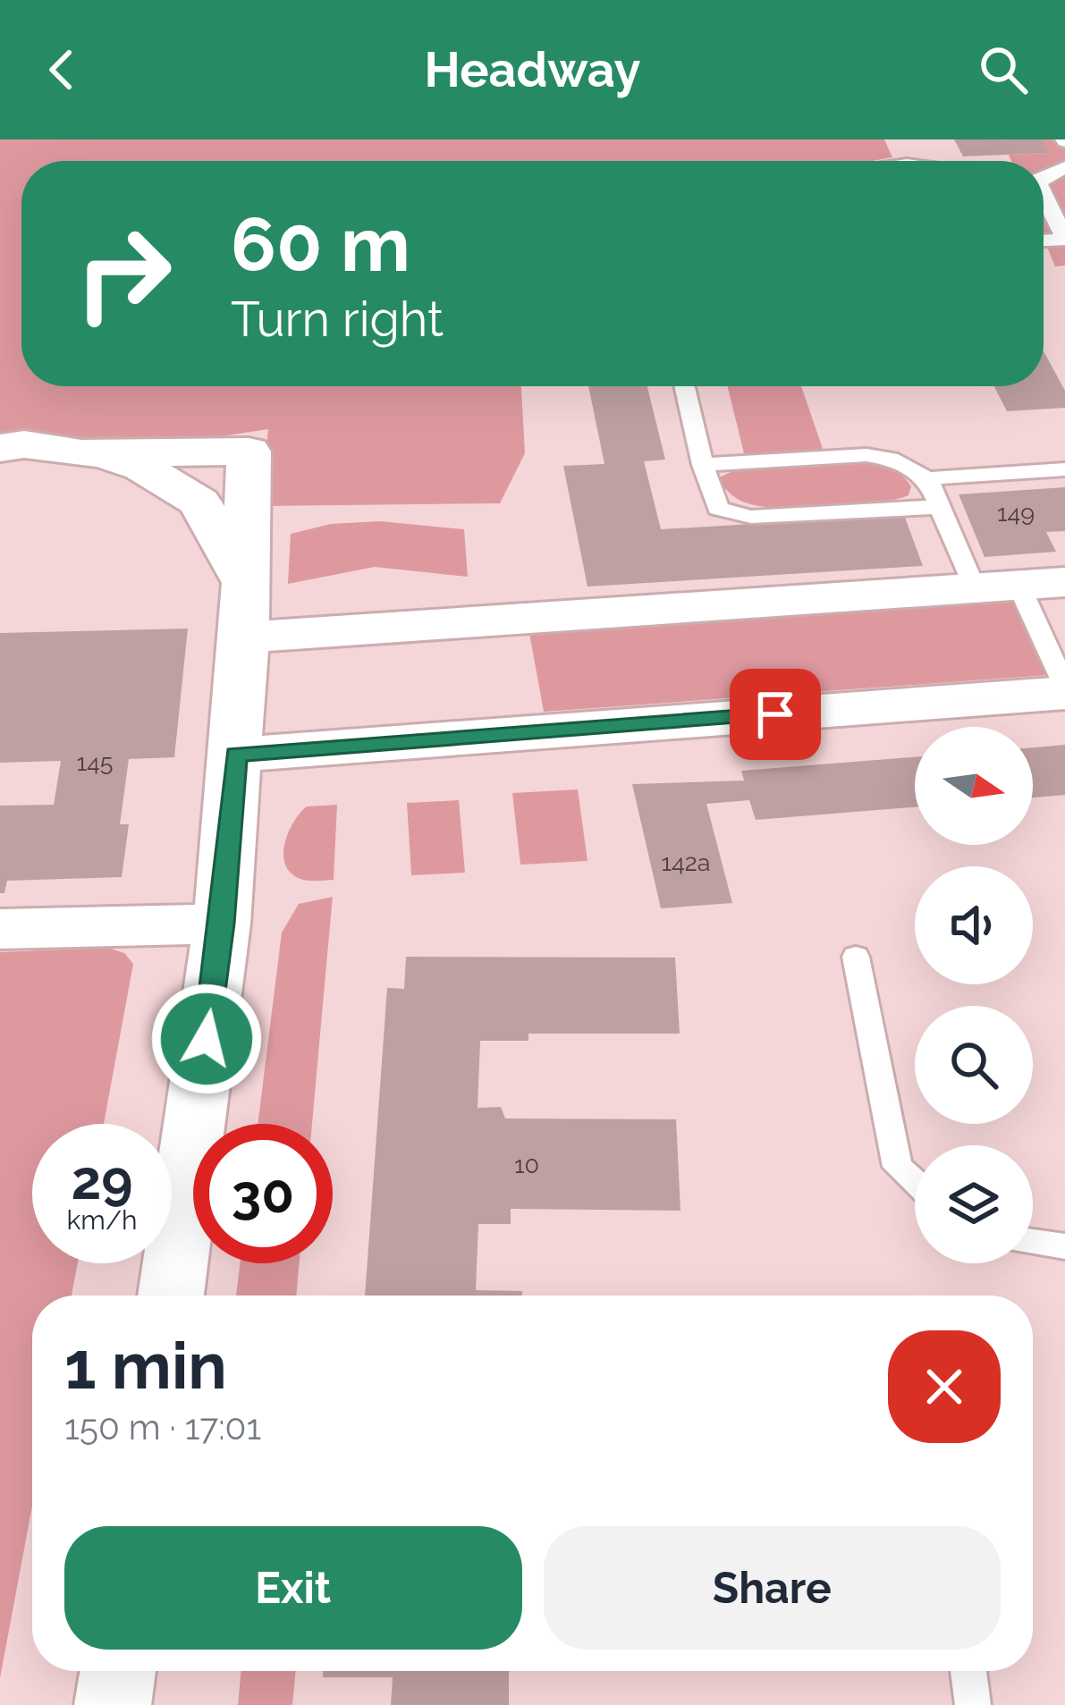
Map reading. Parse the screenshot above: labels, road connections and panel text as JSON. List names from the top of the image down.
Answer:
{
  "house_numbers": [
    "149",
    "145",
    "142а",
    "10"
  ],
  "north": "right",
  "page": {
    "header": "Headway",
    "turn": ["60 m", "Turn right"],
    "speed": "29 km/h",
    "limit": "30",
    "heading": ["1 min", "150 m · 17:01"],
    "buttons": ["Exit", "Share"]
  }
}
